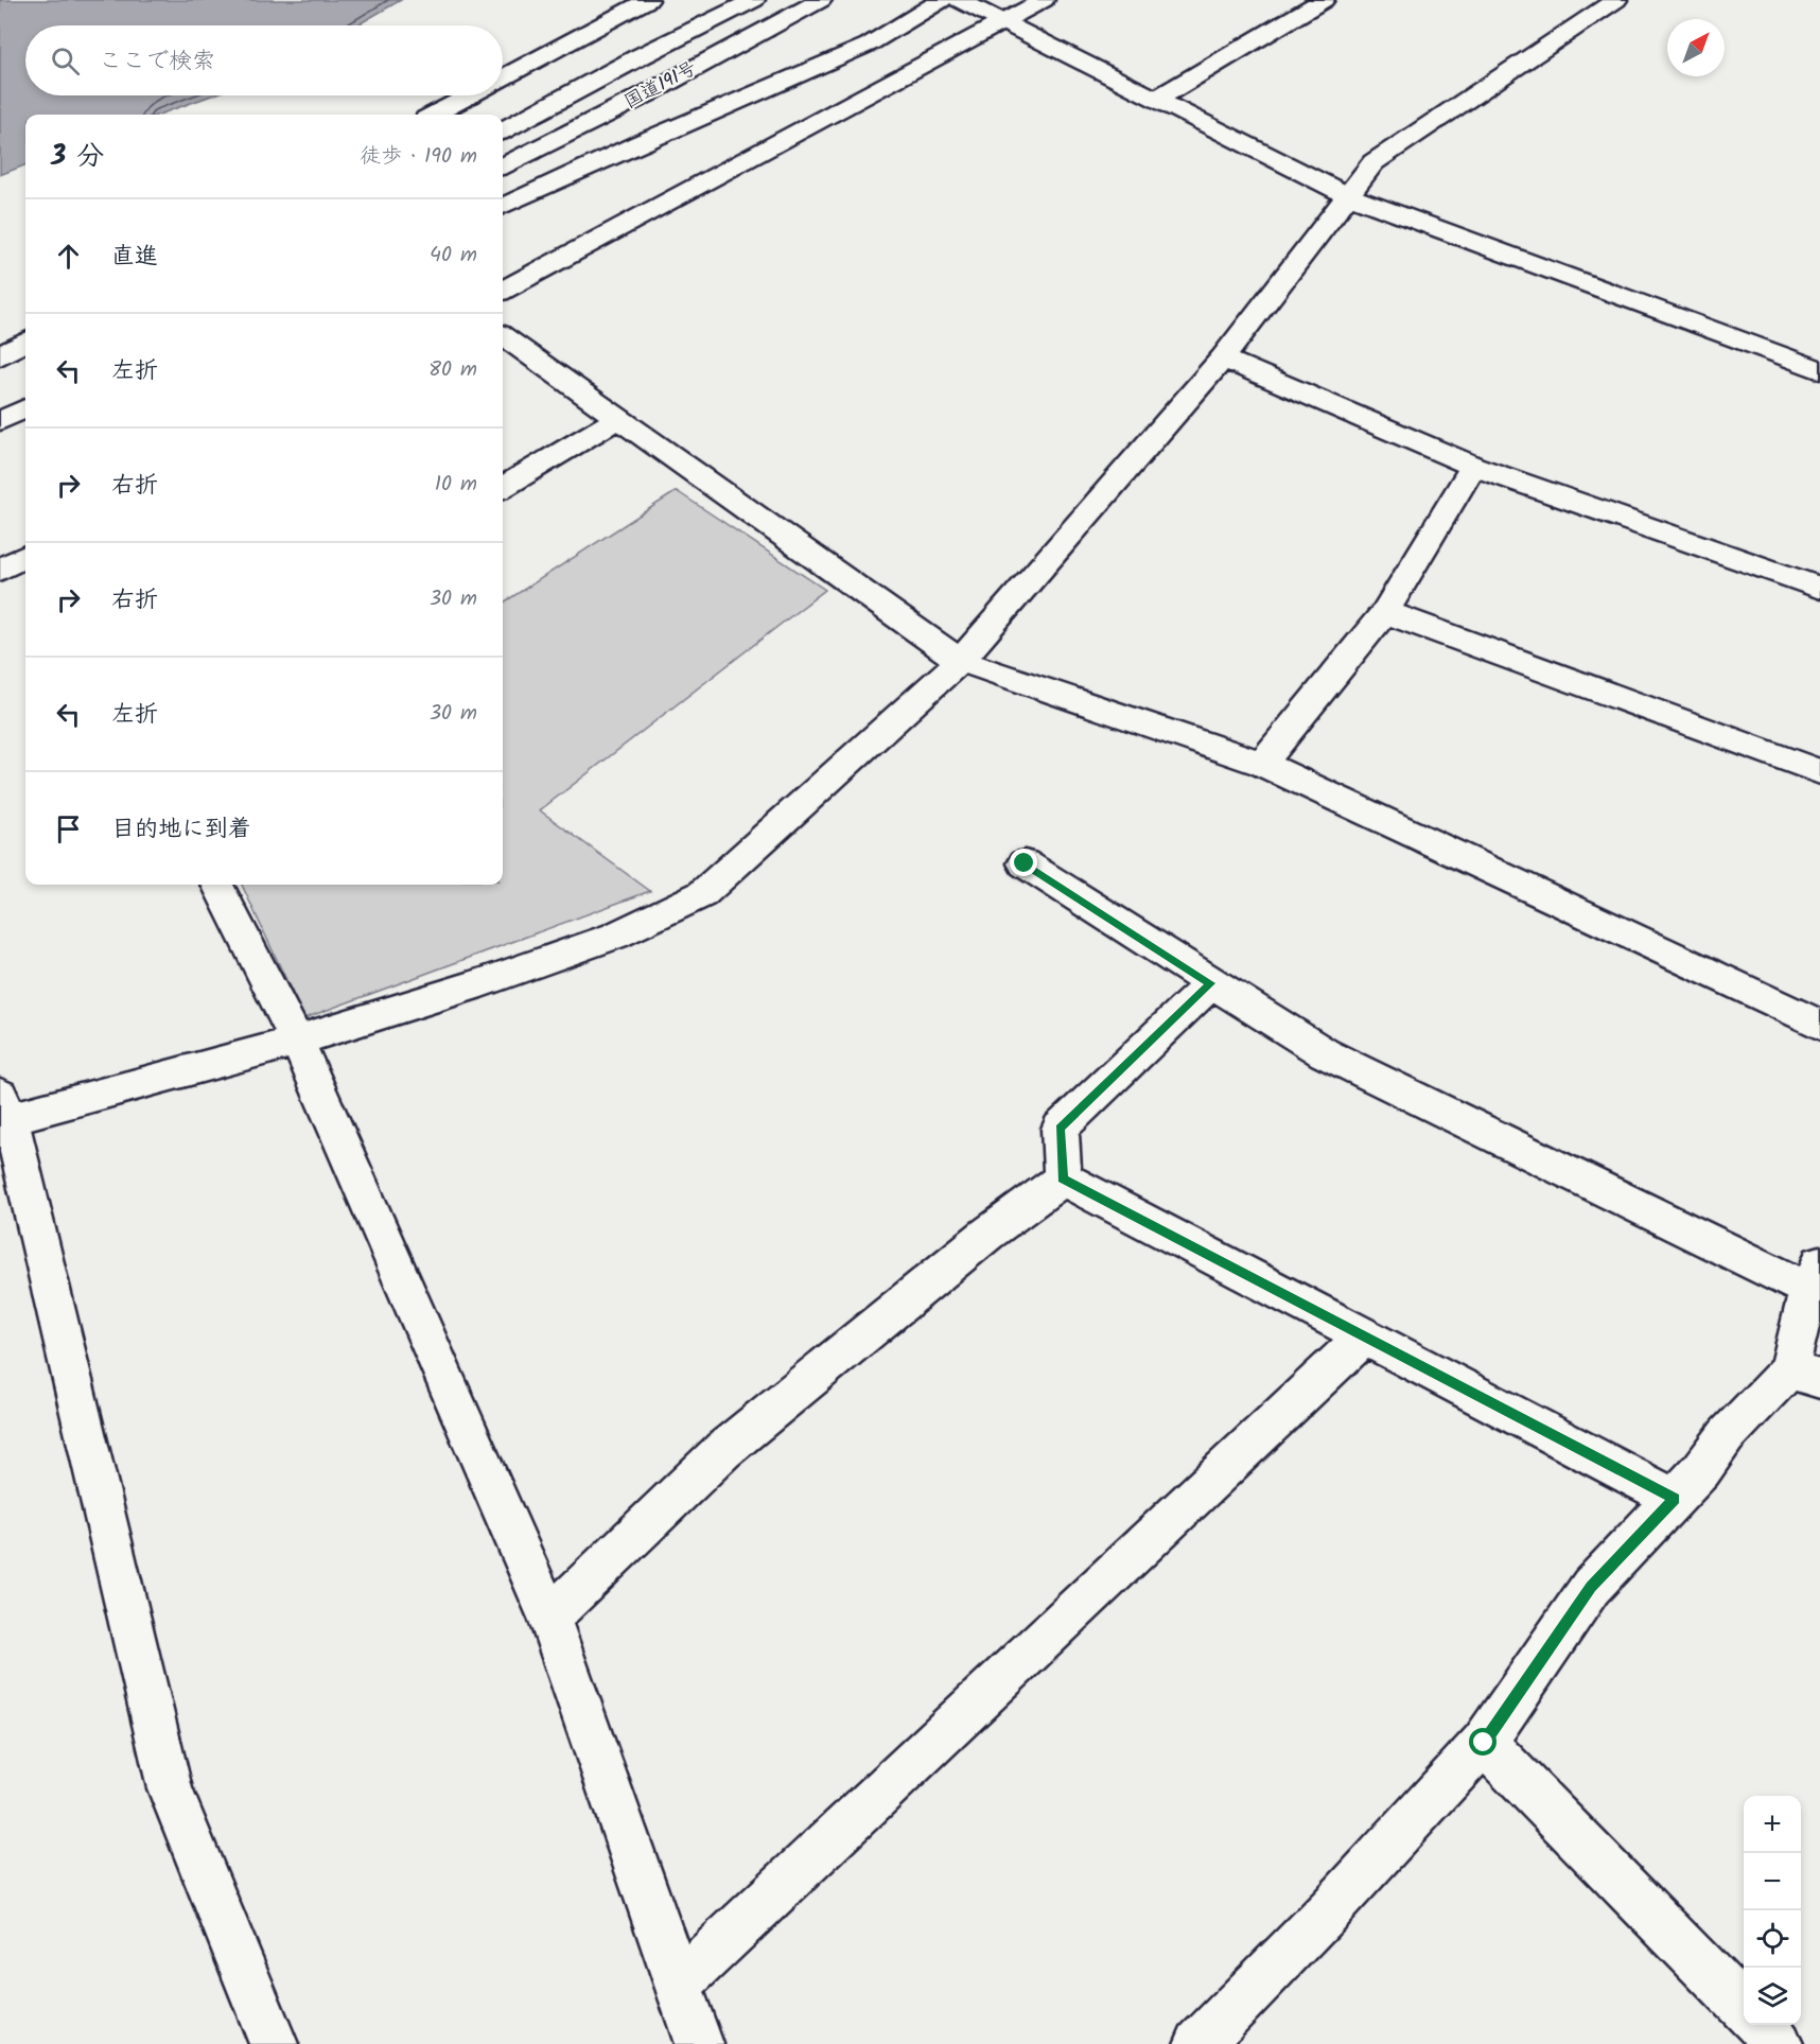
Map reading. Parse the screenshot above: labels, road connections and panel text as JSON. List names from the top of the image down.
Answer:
{
  "streets": {
    "main road": ["国道191号"]
  },
  "north": "top right",
  "page": {
    "search": "ここで検索",
    "heading": ["3 分", "徒歩 · 190 m"],
    "list": [
      ["直進", "40 m"],
      ["左折", "80 m"],
      ["右折", "10 m"],
      ["右折", "30 m"],
      ["左折", "30 m"],
      "目的地に到着"
    ],
    "map_buttons": ["+", "−"]
  }
}
